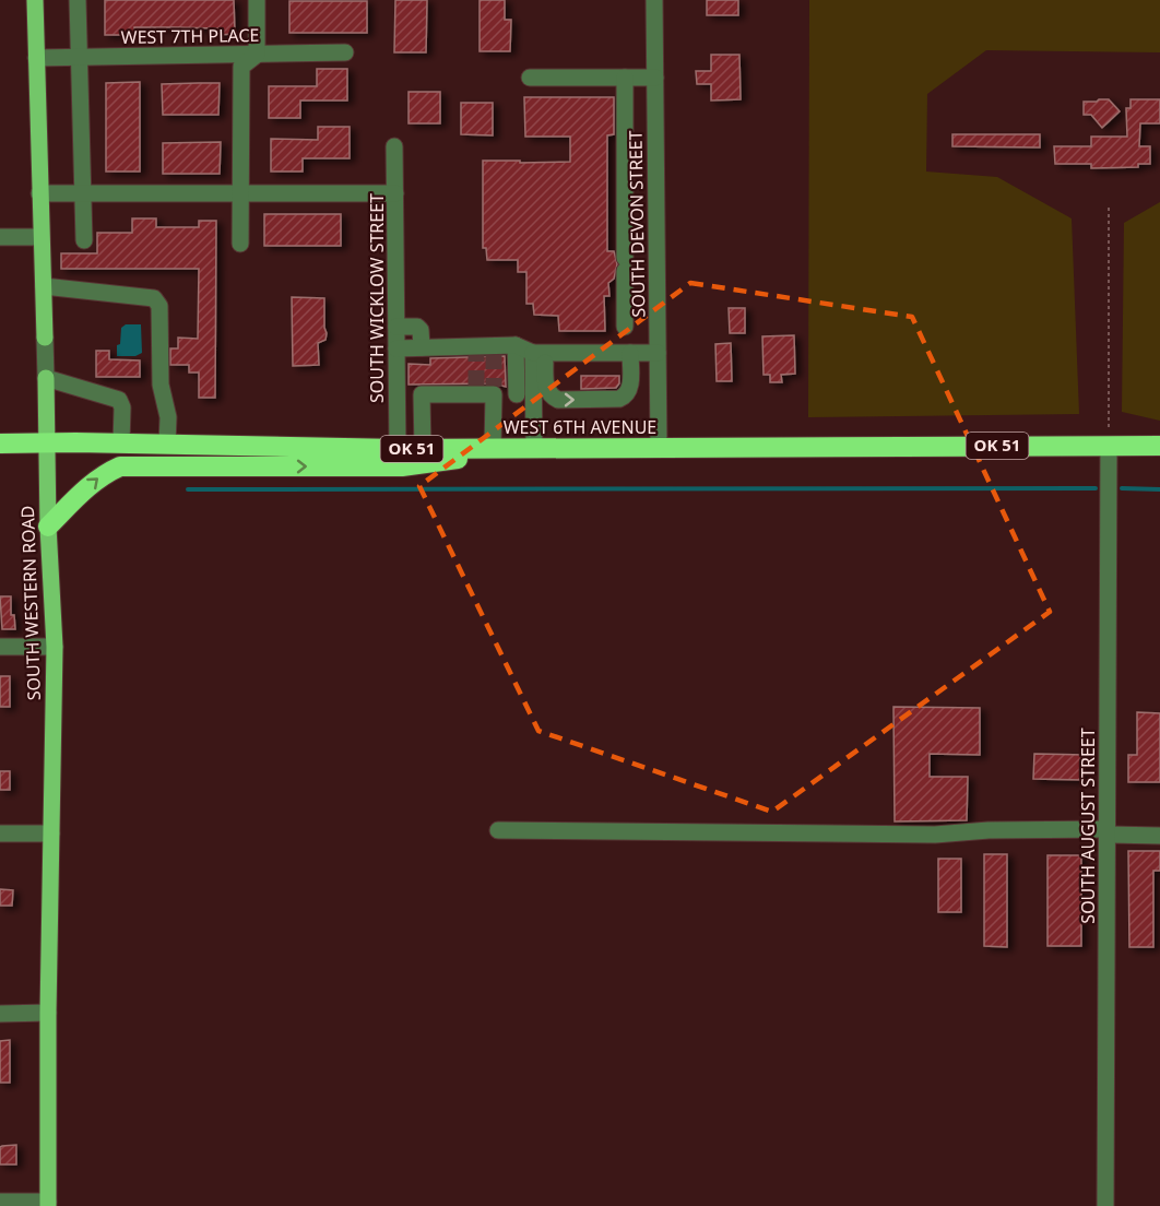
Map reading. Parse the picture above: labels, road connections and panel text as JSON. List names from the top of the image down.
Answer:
{
  "streets": {
    "highway": ["WEST 6TH AVENUE", "OK 51"],
    "main road": ["SOUTH WESTERN ROAD"],
    "street": [
      "WEST 7TH PLACE",
      "SOUTH DEVON STREET",
      "SOUTH WICKLOW STREET",
      "SOUTH AUGUST STREET"
    ]
  },
  "crossings": [
    ["WEST 7TH PLACE", "SOUTH WESTERN ROAD"],
    ["SOUTH DEVON STREET", "WEST 6TH AVENUE"],
    ["SOUTH WICKLOW STREET", "WEST 6TH AVENUE"],
    ["WEST 6TH AVENUE", "SOUTH WESTERN ROAD"],
    ["WEST 6TH AVENUE", "SOUTH AUGUST STREET"]
  ]
}
